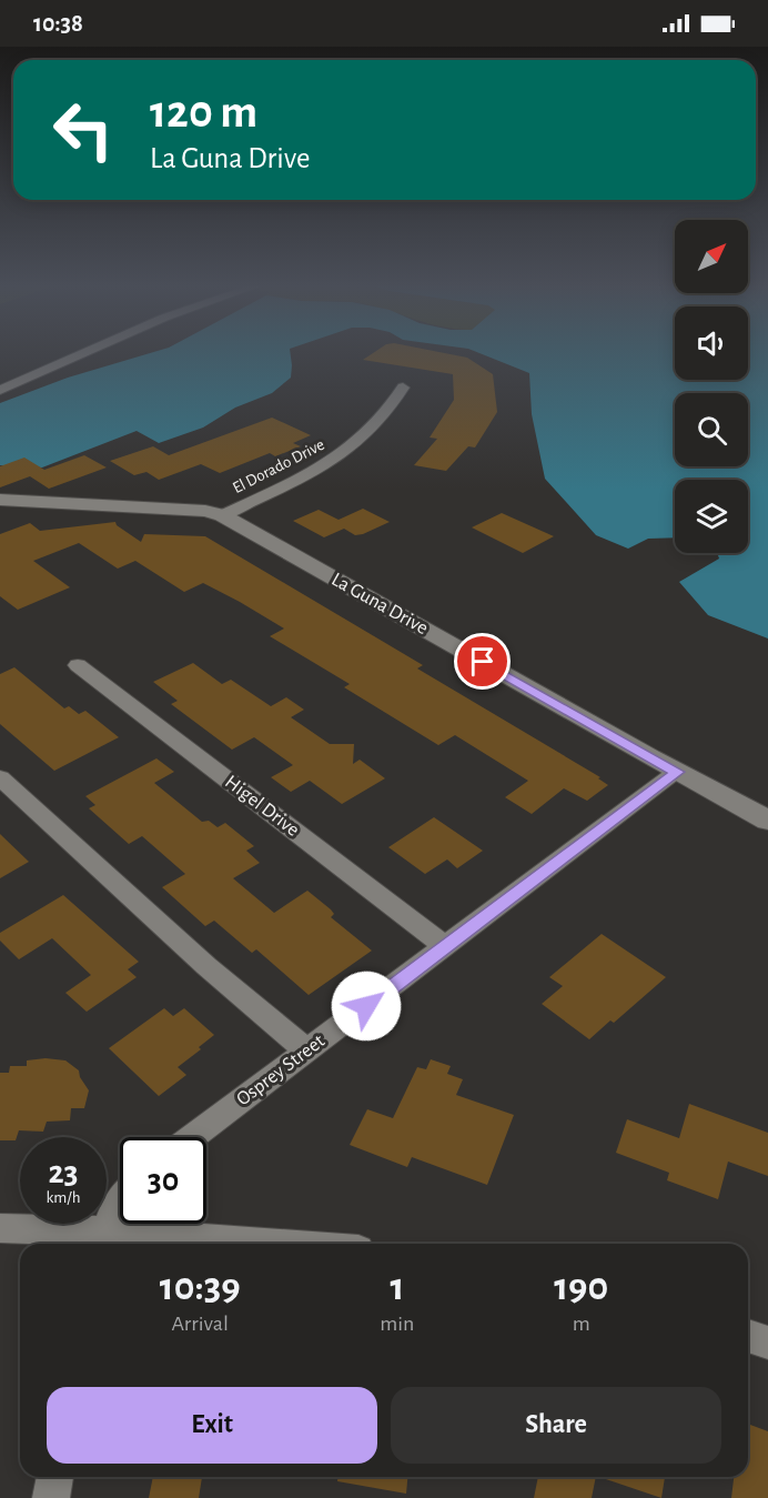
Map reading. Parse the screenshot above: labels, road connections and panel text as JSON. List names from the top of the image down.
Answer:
{
  "streets": {
    "street": [
      "El Dorado Drive",
      "La Guna Drive",
      "Higel Drive",
      "Osprey Street"
    ]
  },
  "crossings": [
    ["El Dorado Drive", "La Guna Drive"],
    ["La Guna Drive", "Osprey Street"],
    ["Higel Drive", "Osprey Street"]
  ],
  "north": "top right",
  "page": {
    "status": "10:38",
    "turn": ["120 m", "La Guna Drive"],
    "speed": "23 km/h",
    "limit": "30",
    "eta": [
      "10:39",
      "Arrival",
      "1",
      "min",
      "190",
      "m"
    ],
    "buttons": ["Exit", "Share"]
  }
}
